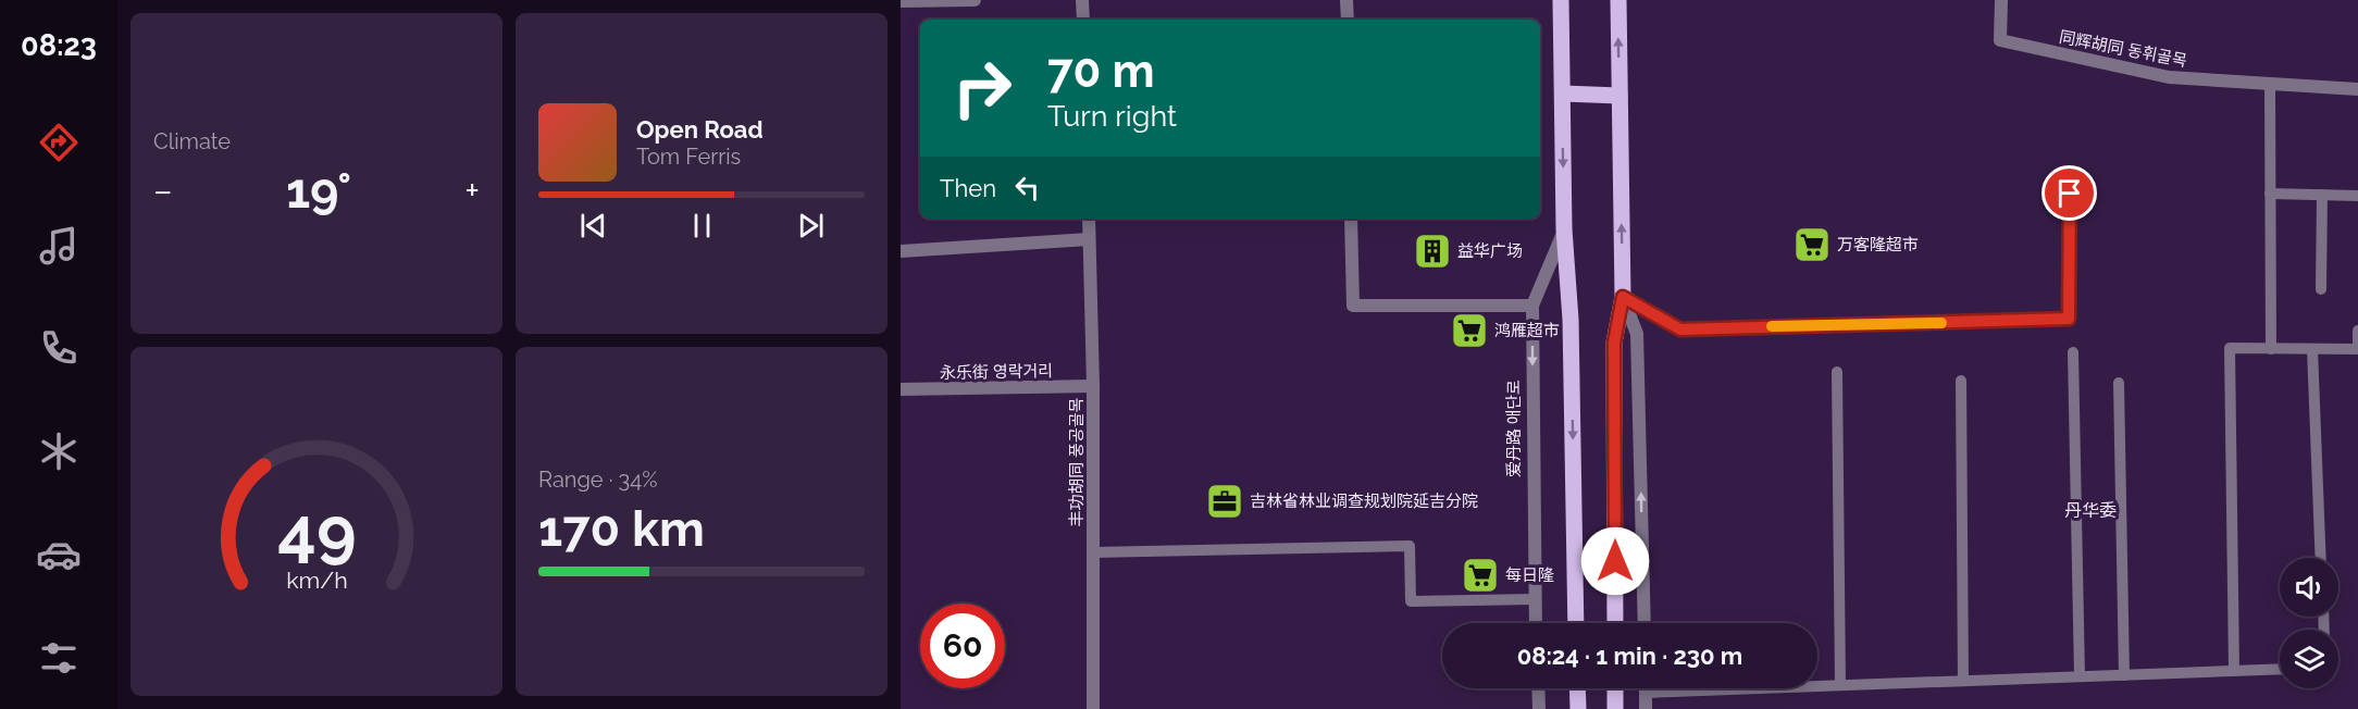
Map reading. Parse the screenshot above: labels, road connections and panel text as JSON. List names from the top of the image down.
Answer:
{
  "streets": {
    "main road": ["爱丹路 애단로"],
    "street": ["同辉胡同 동휘골목", "永乐街 영락거리", "丰功胡同 풍공골목"]
  },
  "crossings": [
    ["永乐街 영락거리", "丰功胡同 풍공골목"]
  ],
  "districts": ["丹华委"],
  "places": {
    "supermarket": ["万客隆超市", "鸿雁超市", "每日隆"],
    "building": ["益华广场"],
    "office": ["吉林省林业调查规划院延吉分院"]
  },
  "page": {
    "tabs": "08:23",
    "tile": [
      "Climate",
      ["Range · 34%", "170 km"]
    ],
    "turn": ["70 m", "Turn right"],
    "song": ["Open Road", "Tom Ferris"],
    "then": "Then",
    "heat": ["−", "19°", "+"],
    "limit": "60",
    "trip": "08:24 · 1 min · 230 m",
    "gauge": ["49", "km/h"]
  }
}
